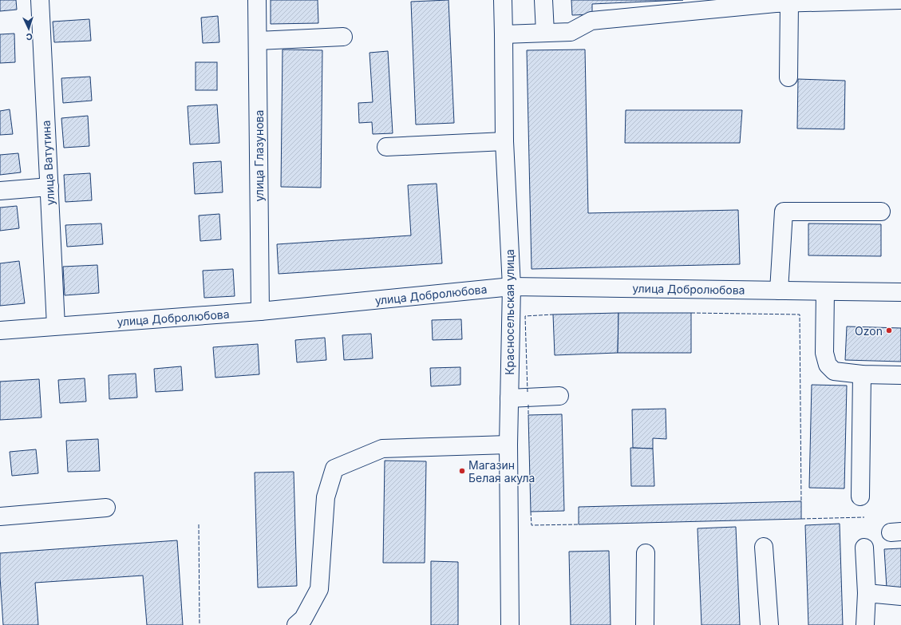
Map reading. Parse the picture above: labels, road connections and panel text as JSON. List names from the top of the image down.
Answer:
{
  "streets": {
    "street": [
      "улица Глазунова",
      "улица Ватутина",
      "улица Добролюбова",
      "Красносельская улица"
    ]
  },
  "crossings": [
    ["улица Глазунова", "улица Добролюбова"],
    ["улица Ватутина", "улица Добролюбова"],
    ["улица Добролюбова", "Красносельская улица"]
  ],
  "places": ["Ozon", "Магазин Белая акула"],
  "north": "bottom"
}
